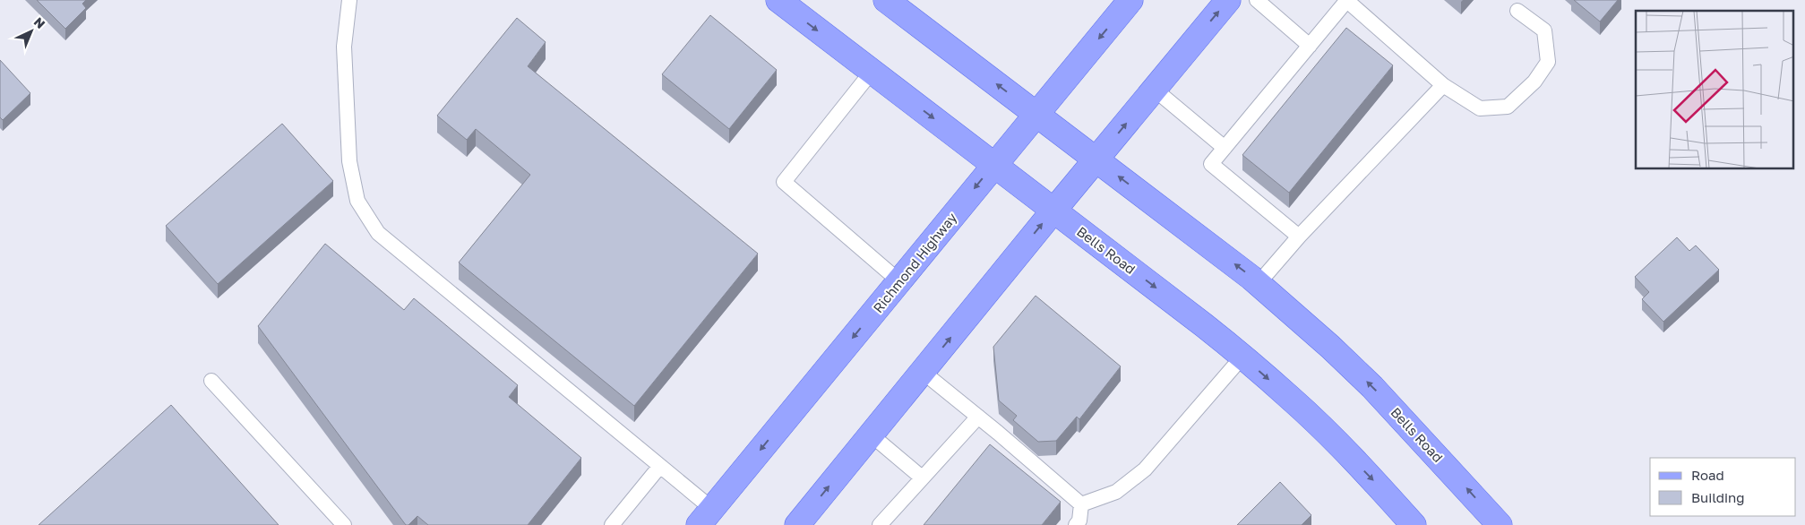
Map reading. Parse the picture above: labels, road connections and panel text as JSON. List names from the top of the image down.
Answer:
{
  "streets": {
    "main road": ["Bells Road", "Richmond Highway"]
  },
  "crossings": [
    ["Bells Road", "Richmond Highway"]
  ],
  "legend": ["Road", "Building"],
  "north": "top right"
}
